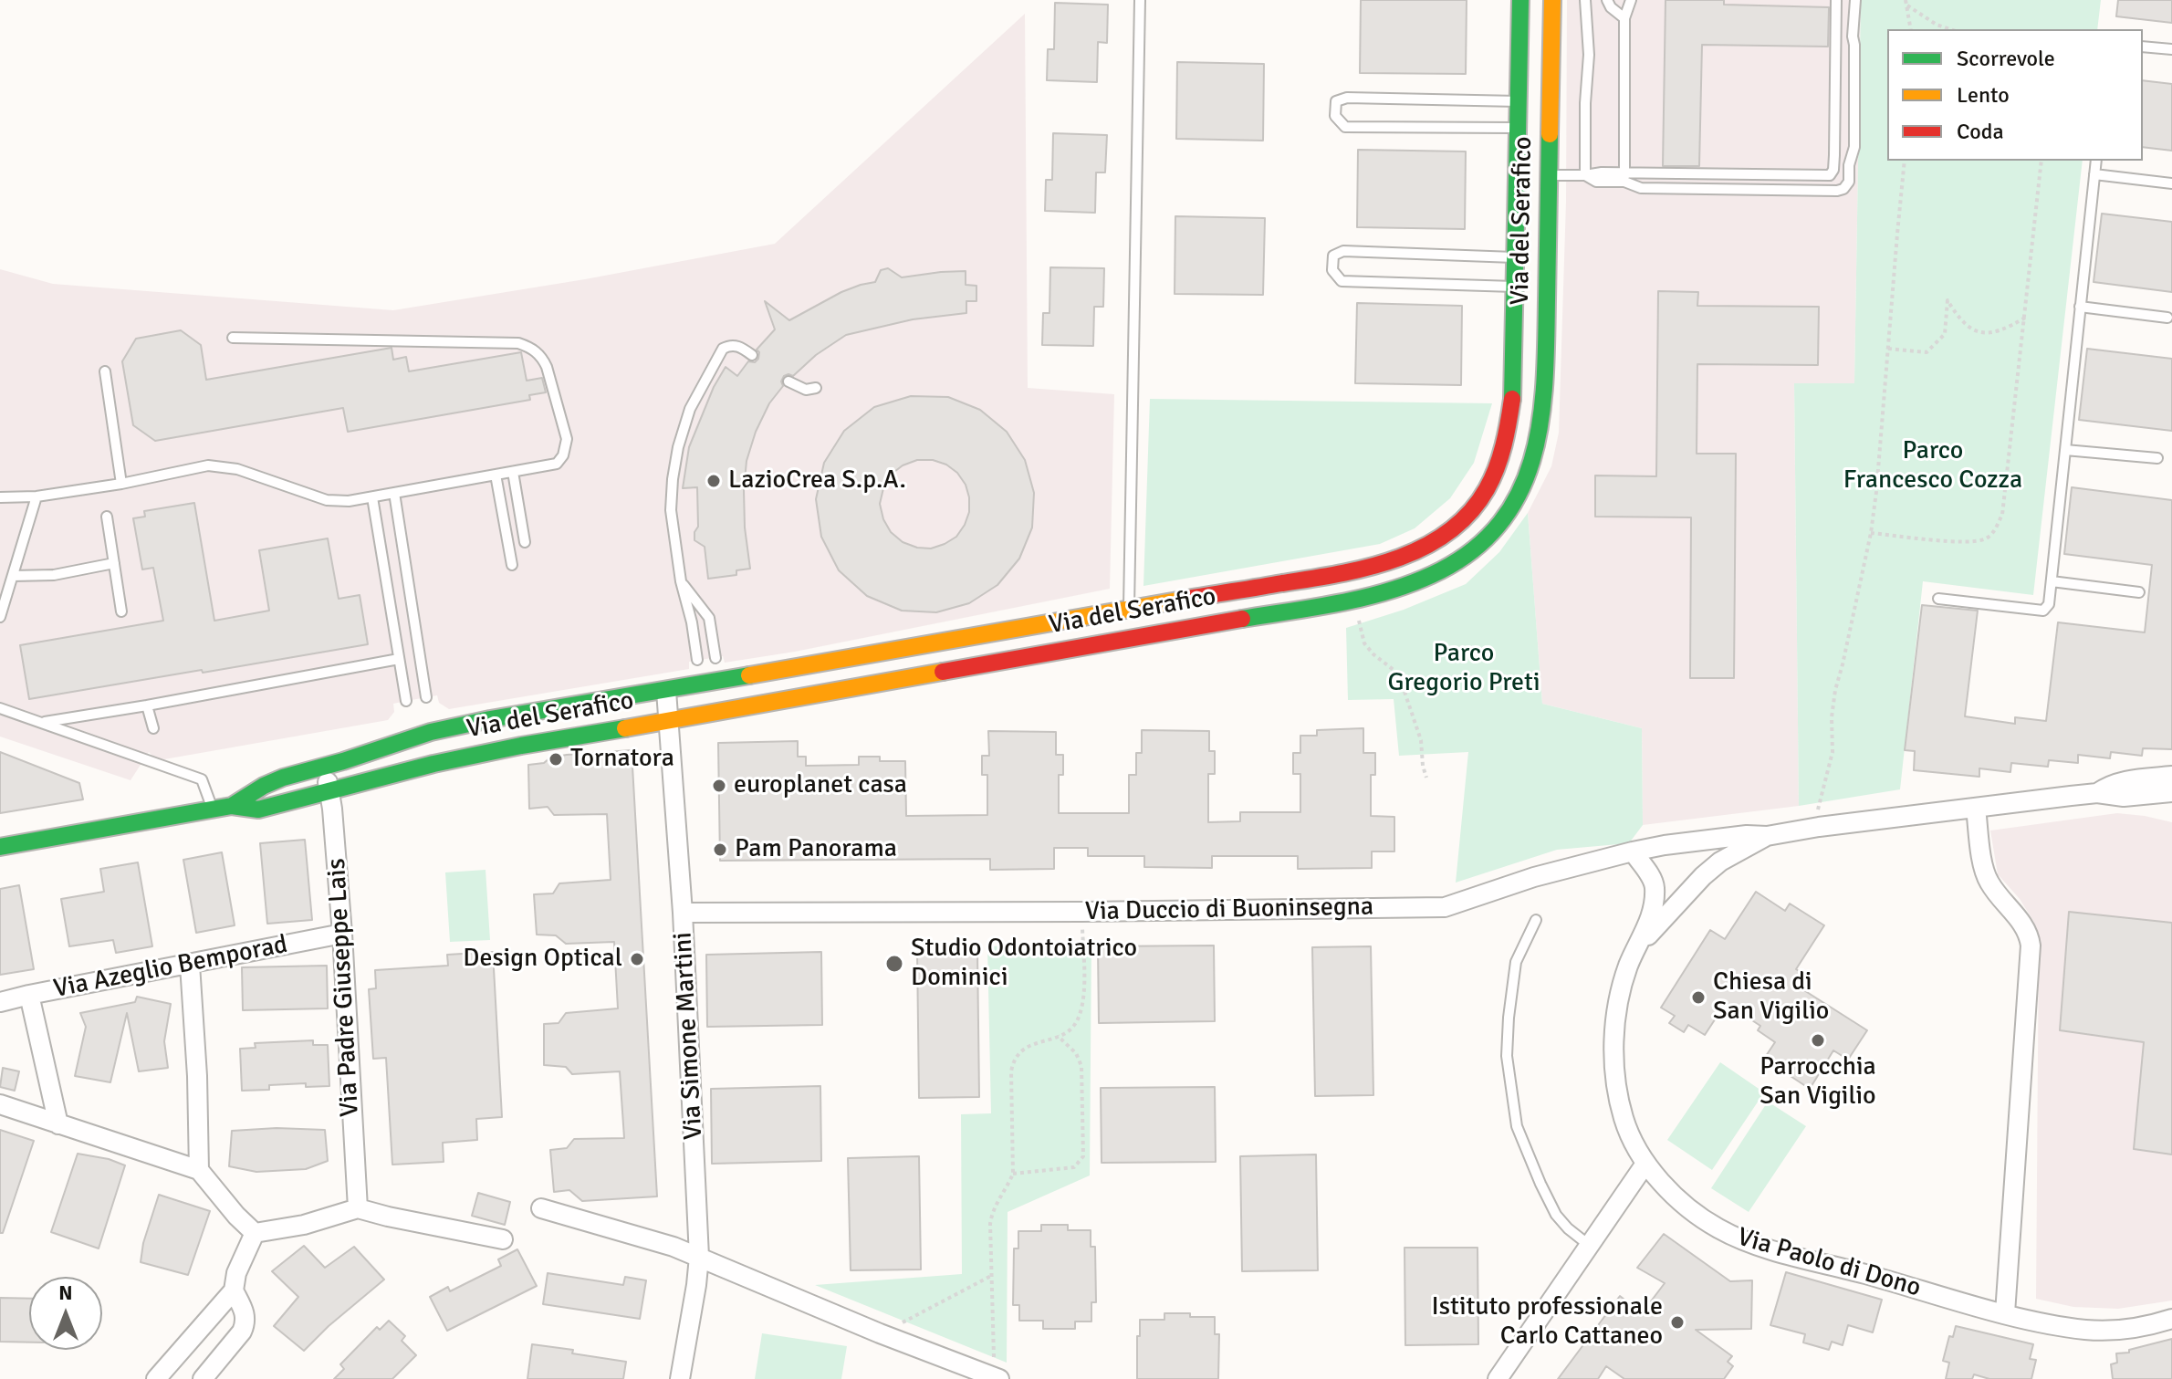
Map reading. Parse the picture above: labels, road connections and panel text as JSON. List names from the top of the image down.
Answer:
{
  "streets": {
    "street": [
      "Via del Serafico",
      "Via Duccio di Buoninsegna",
      "Via Azeglio Bemporad",
      "Via Padre Giuseppe Lais",
      "Via Simone Martini",
      "Via Paolo di Dono"
    ]
  },
  "crossings": [
    ["Via del Serafico", "Via Padre Giuseppe Lais"],
    ["Via del Serafico", "Via Simone Martini"],
    ["Via Duccio di Buoninsegna", "Via Simone Martini"],
    ["Via Duccio di Buoninsegna", "Via Paolo di Dono"],
    ["Via Azeglio Bemporad", "Via Padre Giuseppe Lais"]
  ],
  "parks": ["Parco Francesco Cozza", "Parco Gregorio Preti"],
  "places": [
    "LazioCrea S.p.A.",
    "Tornatora",
    "europlanet casa",
    "Pam Panorama",
    "Design Optical",
    "Studio Odontoiatrico Dominici",
    "Chiesa di San Vigilio",
    "Parrocchia San Vigilio",
    "Istituto professionale Carlo Cattaneo"
  ],
  "legend": ["Scorrevole", "Lento", "Coda"],
  "north": "top"
}
